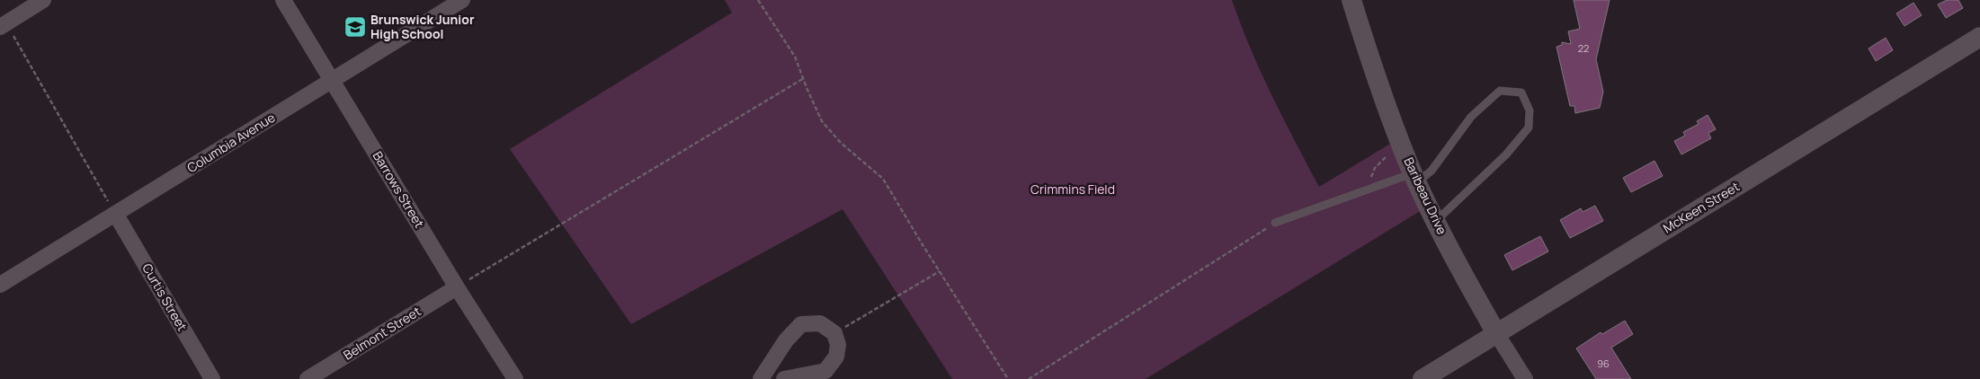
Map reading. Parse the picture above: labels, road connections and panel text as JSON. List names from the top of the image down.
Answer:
{
  "streets": {
    "street": [
      "Columbia Avenue",
      "Barrows Street",
      "Baribeau Drive",
      "McKeen Street",
      "Curtis Street",
      "Belmont Street"
    ]
  },
  "crossings": [
    ["Columbia Avenue", "Barrows Street"],
    ["Columbia Avenue", "Curtis Street"],
    ["Barrows Street", "Belmont Street"],
    ["Baribeau Drive", "McKeen Street"]
  ],
  "parks": ["Crimmins Field"],
  "places": {
    "school or university": ["Brunswick Junior High School"]
  },
  "house_numbers": ["22", "96"]
}
